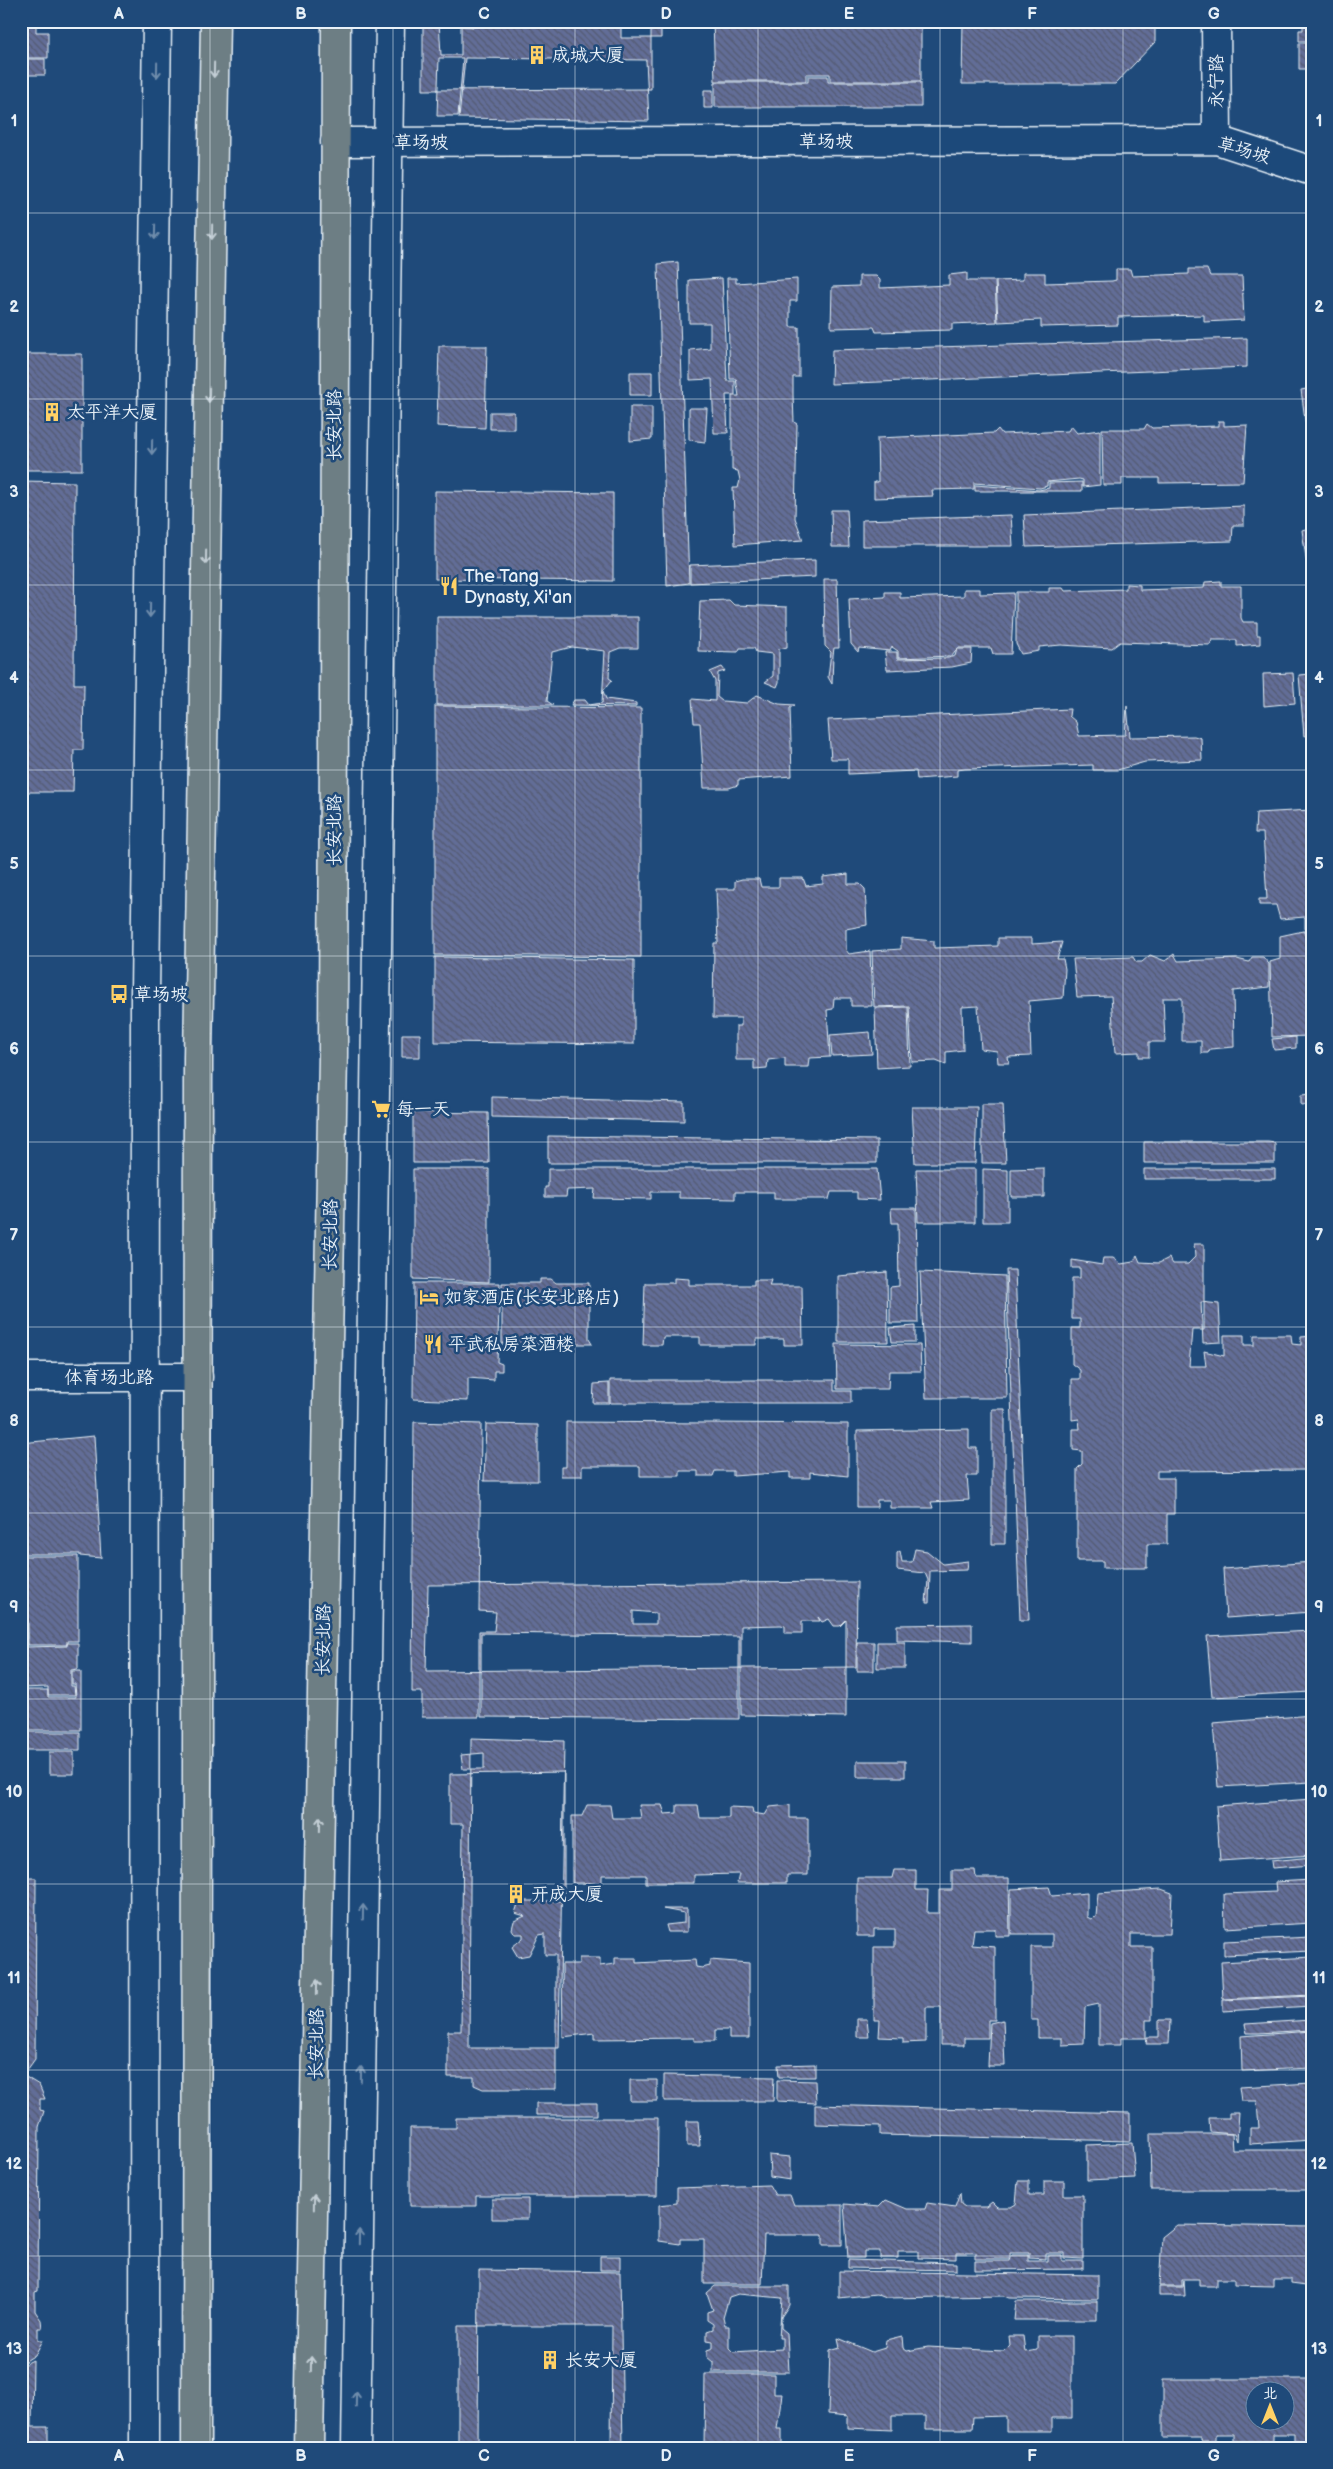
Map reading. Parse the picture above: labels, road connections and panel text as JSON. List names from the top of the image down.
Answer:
{
  "streets": {
    "main road": ["长安北路"],
    "street": ["永宁路", "草场坡", "体育场北路"]
  },
  "crossings": [
    ["永宁路", "草场坡"],
    ["草场坡", "长安北路"]
  ],
  "places": {
    "building": [
      "成城大厦",
      "太平洋大厦",
      "开成大厦",
      "长安大厦"
    ],
    "restaurant": ["The Tang Dynasty, Xi'an", "平武私房菜酒楼"],
    "bus stop": ["草场坡"],
    "supermarket": ["每一天"],
    "hotel": ["如家酒店(长安北路店)"]
  },
  "north": "top",
  "grid": {
    "columns": [
      "A",
      "B",
      "C",
      "D",
      "E",
      "F",
      "G"
    ],
    "rows": [
      "1",
      "2",
      "3",
      "4",
      "5",
      "6",
      "7",
      "8",
      "9",
      "10",
      "11",
      "12",
      "13"
    ]
  }
}
